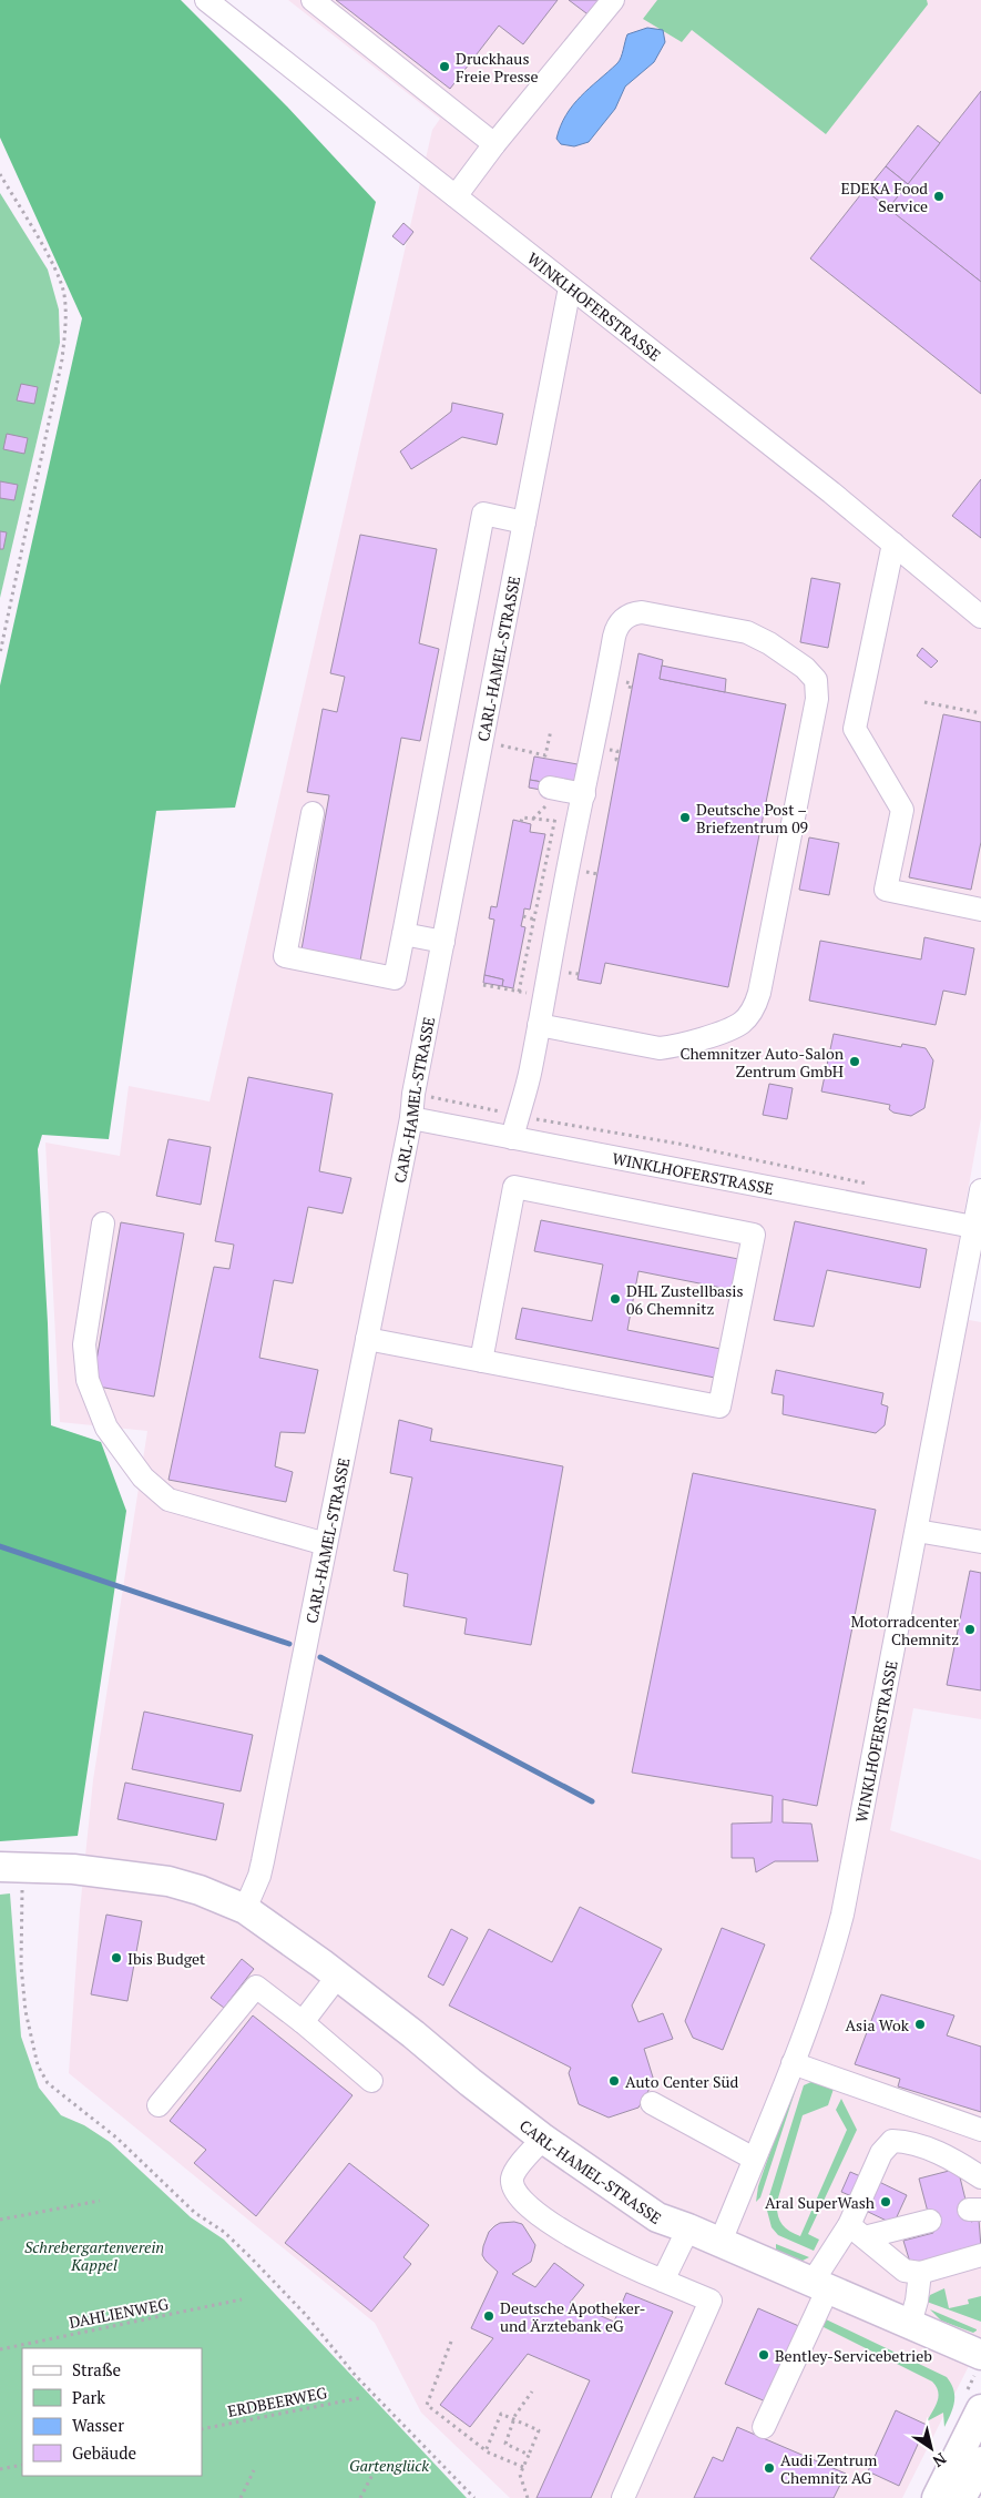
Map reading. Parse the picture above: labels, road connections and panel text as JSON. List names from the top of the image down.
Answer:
{
  "streets": {
    "main road": ["CARL-HAMEL-STRASSE"],
    "street": ["WINKLHOFERSTRASSE"],
    "path": ["DAHLIENWEG", "ERDBEERWEG"]
  },
  "crossings": [
    ["WINKLHOFERSTRASSE", "CARL-HAMEL-STRASSE"]
  ],
  "parks": ["Schrebergartenverein Kappel", "Gartenglück"],
  "places": [
    "Druckhaus Freie Presse",
    "EDEKA Food Service",
    "Deutsche Post – Briefzentrum 09",
    "Chemnitzer Auto-Salon Zentrum GmbH",
    "DHL Zustellbasis 06 Chemnitz",
    "Motorradcenter Chemnitz",
    "Ibis Budget",
    "Asia Wok",
    "Auto Center Süd",
    "Aral SuperWash",
    "Deutsche Apotheker- und Ärztebank eG",
    "Bentley-Servicebetrieb",
    "Audi Zentrum Chemnitz AG"
  ],
  "legend": [
    "Straße",
    "Park",
    "Wasser",
    "Gebäude"
  ],
  "north": "bottom right"
}
